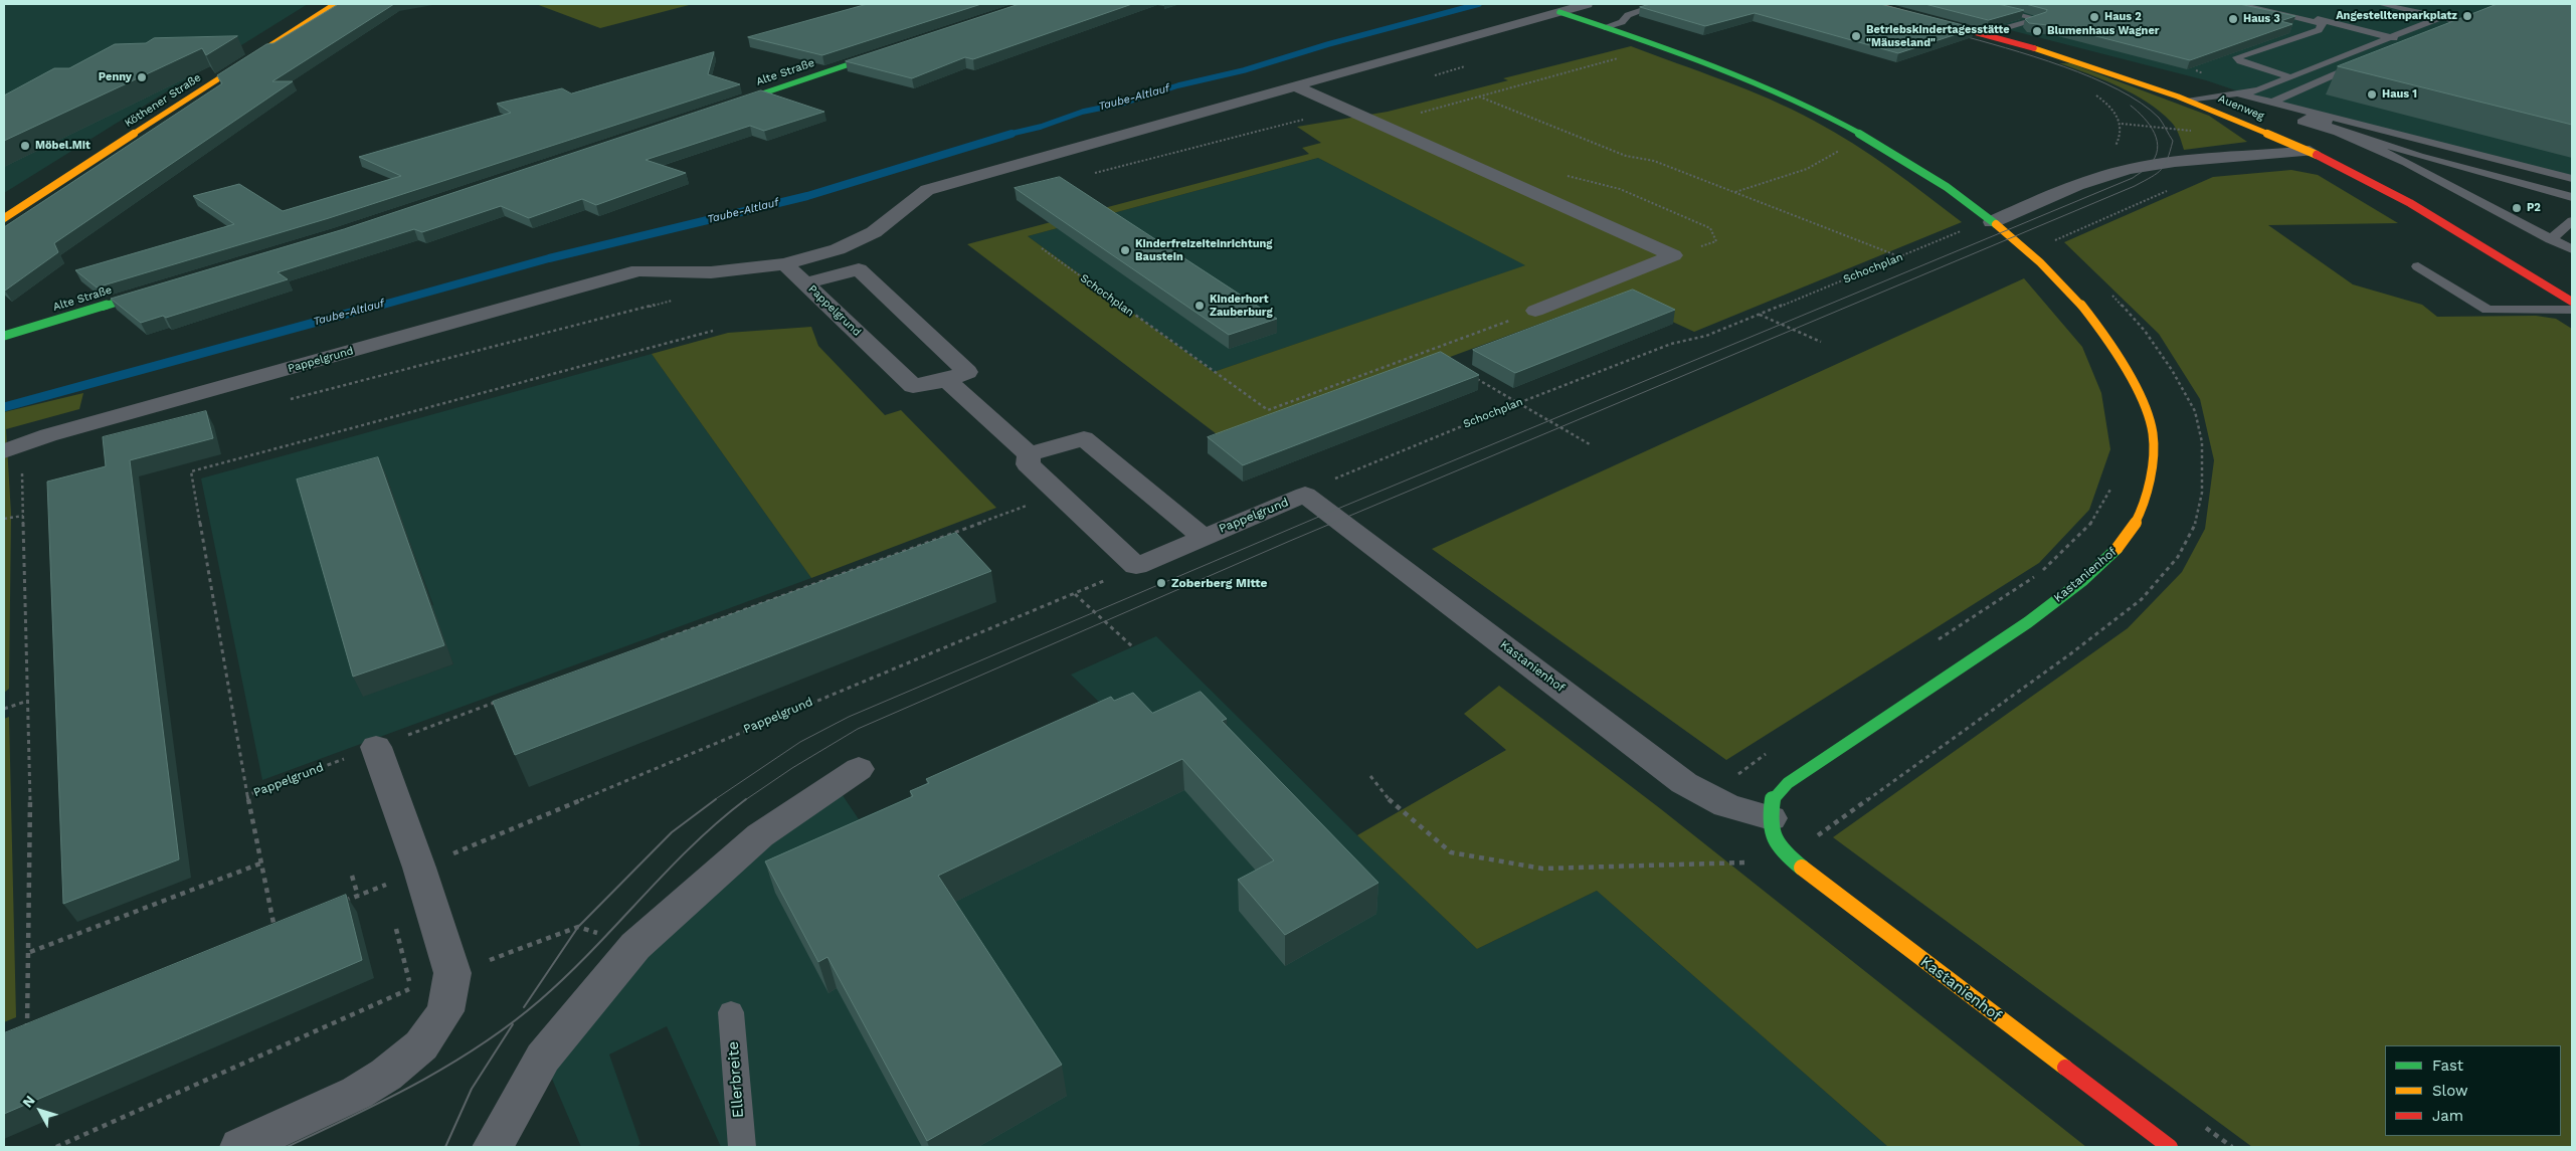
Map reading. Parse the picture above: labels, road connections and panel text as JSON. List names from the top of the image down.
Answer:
{
  "streets": {
    "street": [
      "Alte Straße",
      "Köthener Straße",
      "Auenweg",
      "Pappelgrund",
      "Kastanienhof"
    ],
    "lane": ["Ellerbreite"],
    "path": ["Schochplan"]
  },
  "crossings": [
    ["Schochplan", "Pappelgrund"],
    ["Schochplan", "Kastanienhof"],
    ["Pappelgrund", "Kastanienhof"]
  ],
  "water": ["Taube-Altlauf"],
  "places": [
    "Angestelltenparkplatz",
    "Haus 2",
    "Haus 3",
    "Blumenhaus Wagner",
    "Betriebskindertagesstätte \"Mäuseland\"",
    "Penny",
    "Haus 1",
    "Möbel.Mit",
    "P2",
    "Kinderfreizeiteinrichtung Baustein",
    "Kinderhort Zauberburg",
    "Zoberberg Mitte"
  ],
  "legend": ["Fast", "Slow", "Jam"],
  "north": "top left"
}
